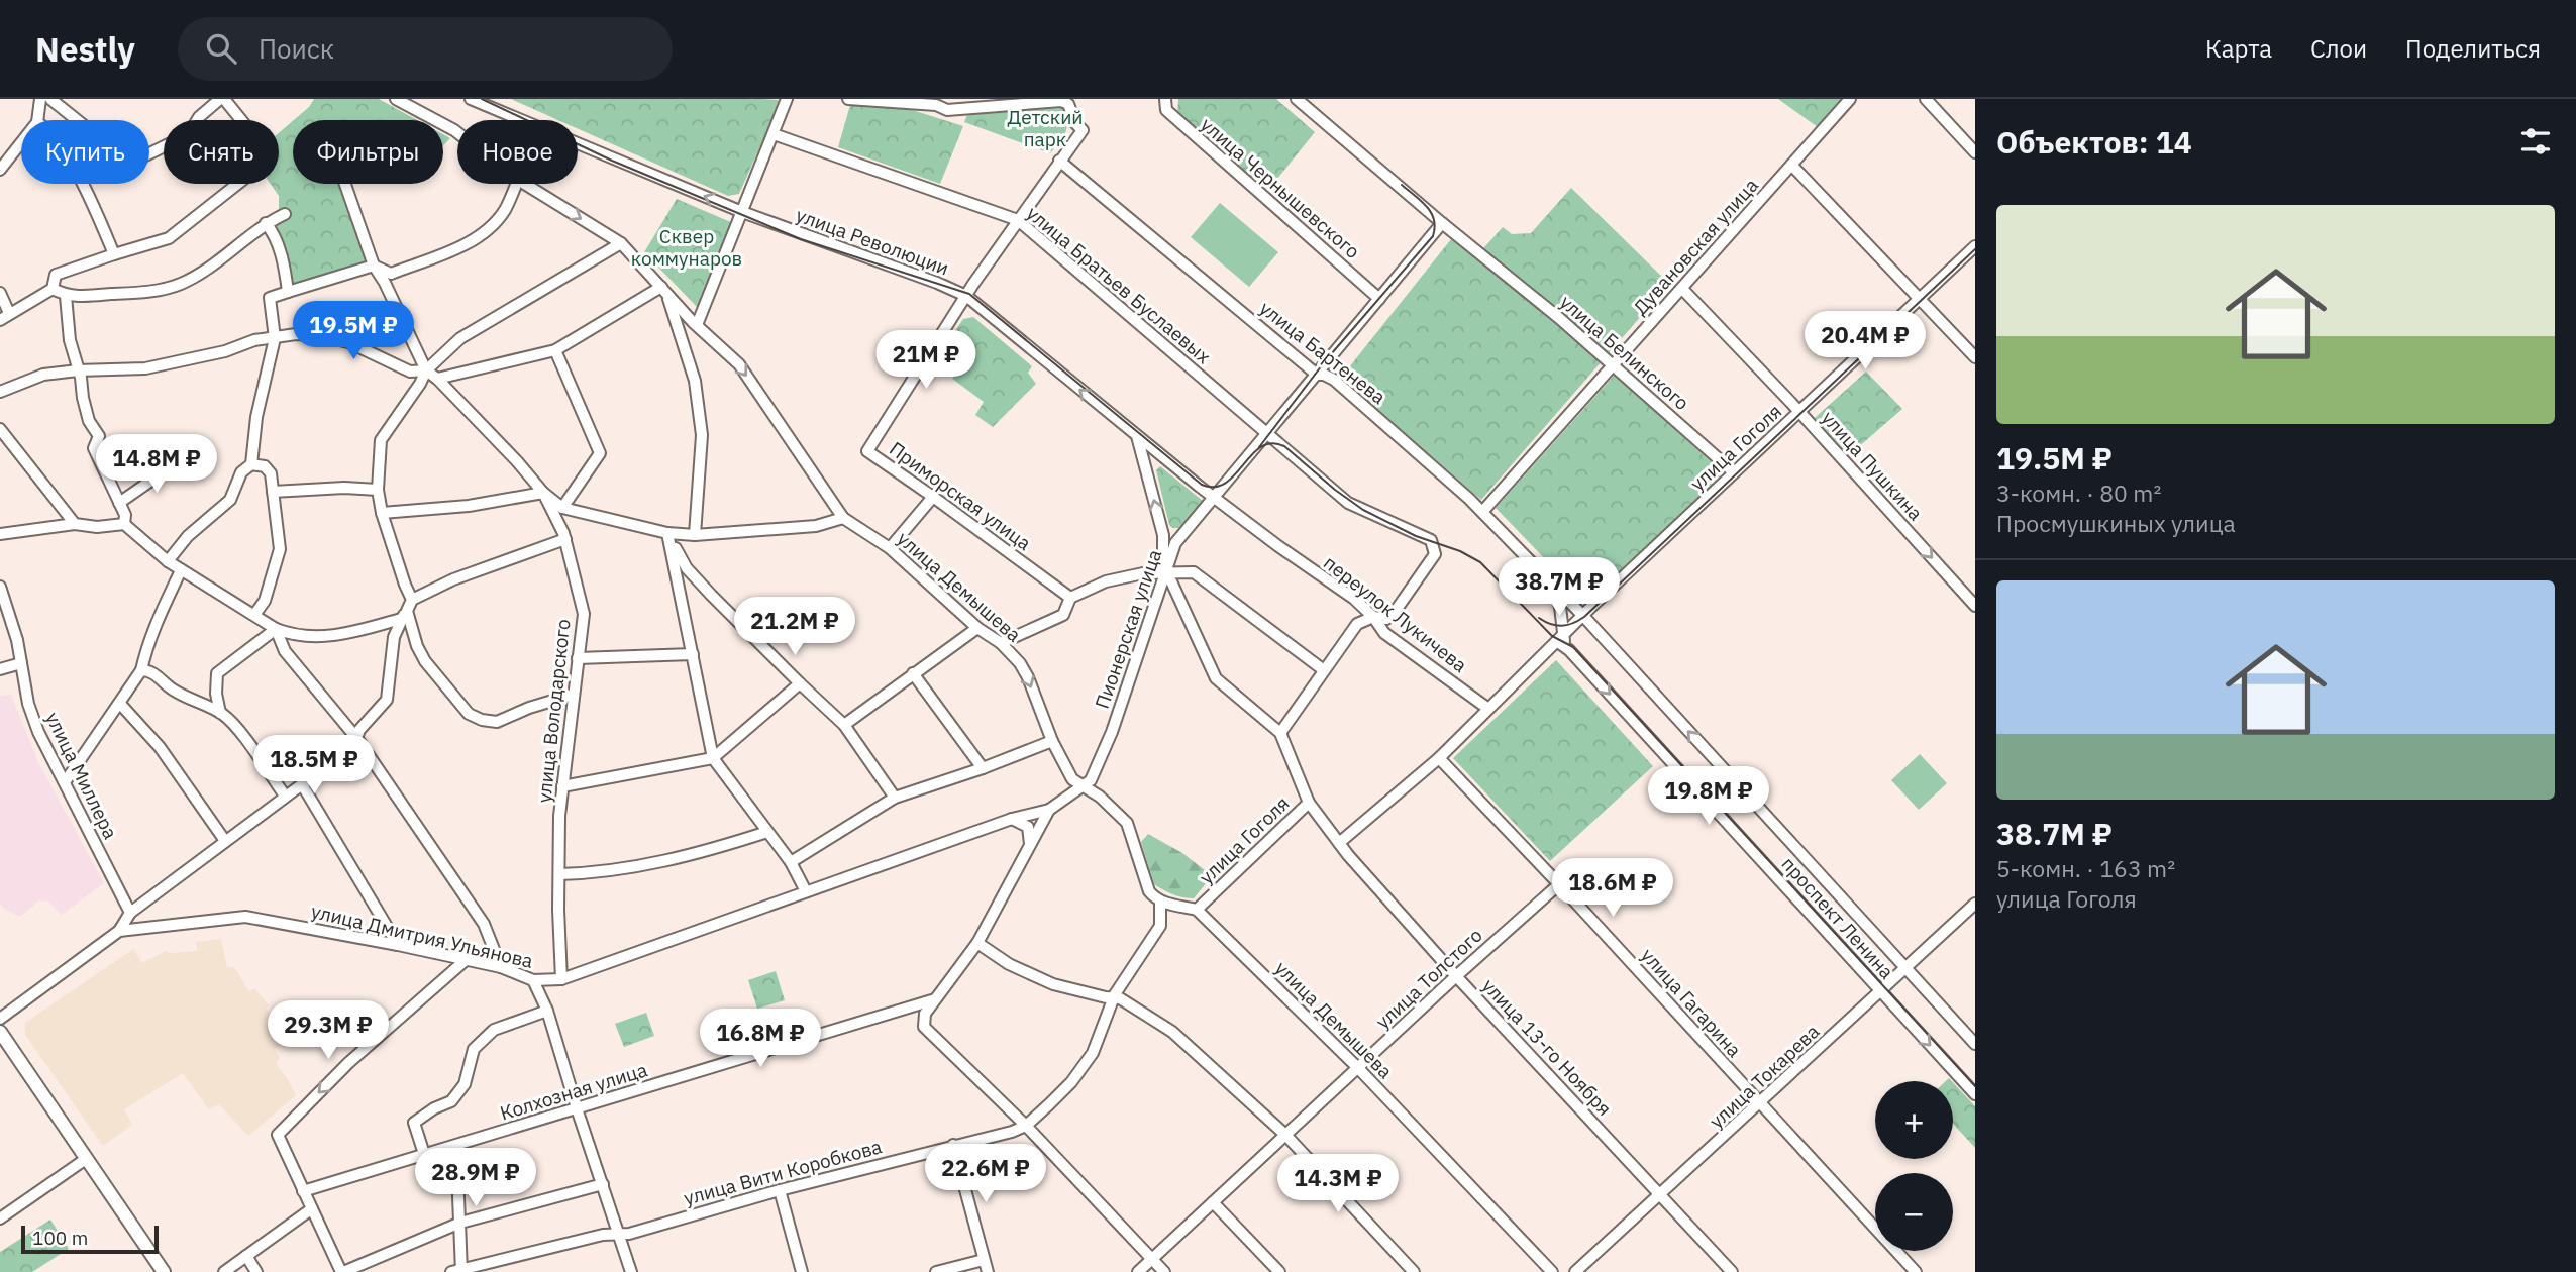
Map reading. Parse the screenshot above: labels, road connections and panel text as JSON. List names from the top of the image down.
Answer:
{
  "streets": {
    "street": [
      "улица Чернышевского",
      "улица Революции",
      "Дувановская улица",
      "улица Братьев Буслаевых",
      "улица Бартенева",
      "улица Белинского",
      "улица Гоголя",
      "улица Пушкина",
      "Приморская улица",
      "улица Демышева",
      "переулок Лукичева",
      "Пионерская улица",
      "улица Володарского",
      "улица Миллера",
      "проспект Ленина",
      "улица Дмитрия Ульянова",
      "улица Толстого",
      "улица Гагарина",
      "улица 13-го Ноября",
      "улица Токарева",
      "Колхозная улица",
      "улица Вити Коробкова"
    ]
  },
  "crossings": [
    ["улица Чернышевского", "Пионерская улица"],
    ["улица Революции", "Приморская улица"],
    ["улица Революции", "переулок Лукичева"],
    ["улица Революции", "Пионерская улица"],
    ["Дувановская улица", "улица Бартенева"],
    ["Дувановская улица", "улица Белинского"],
    ["Дувановская улица", "улица Пушкина"],
    ["улица Братьев Буслаевых", "Приморская улица"],
    ["улица Братьев Буслаевых", "переулок Лукичева"],
    ["улица Братьев Буслаевых", "Пионерская улица"],
    ["улица Бартенева", "Приморская улица"],
    ["улица Бартенева", "Пионерская улица"],
    ["улица Бартенева", "проспект Ленина"],
    ["улица Белинского", "улица Гоголя"],
    ["улица Белинского", "Пионерская улица"],
    ["улица Гоголя", "улица Пушкина"],
    ["улица Гоголя", "улица Демышева"],
    ["улица Гоголя", "проспект Ленина"],
    ["улица Гоголя", "улица 13-го Ноября"],
    ["улица Демышева", "Пионерская улица"],
    ["улица Демышева", "улица Толстого"],
    ["улица Демышева", "улица Вити Коробкова"],
    ["переулок Лукичева", "Пионерская улица"],
    ["Пионерская улица", "улица Дмитрия Ульянова"],
    ["Пионерская улица", "Колхозная улица"],
    ["улица Володарского", "улица Дмитрия Ульянова"],
    ["проспект Ленина", "улица Токарева"],
    ["улица Толстого", "улица Гагарина"],
    ["улица Толстого", "улица 13-го Ноября"],
    ["улица Гагарина", "улица Токарева"],
    ["улица 13-го Ноября", "улица Токарева"]
  ],
  "one_way": ["улица Революции", "улица Пушкина"],
  "parks": ["Детский парк", "Сквер коммунаров"],
  "scale_bar": "100 m",
  "page": {
    "header": "Nestly",
    "search": "Поиск",
    "nav": ["Карта", "Слои", "Поделиться"],
    "heading": "Объектов: 14",
    "chip": [
      "Купить",
      "Снять",
      "Фильтры",
      "Новое"
    ],
    "list": [
      {
        "name": "19.5M ₽",
        "note": "3-комн. · 80 m² · Просмушкиных улица"
      },
      {
        "name": "38.7M ₽",
        "note": "5-комн. · 163 m² · улица Гоголя"
      }
    ],
    "price": [
      "19.5M ₽",
      "20.4M ₽",
      "21M ₽",
      "14.8M ₽",
      "38.7M ₽",
      "21.2M ₽",
      "18.5M ₽",
      "19.8M ₽",
      "18.6M ₽",
      "29.3M ₽",
      "16.8M ₽",
      "22.6M ₽",
      "28.9M ₽",
      "14.3M ₽"
    ],
    "map_buttons": ["+", "−"],
    "scale": "100 m"
  }
}
